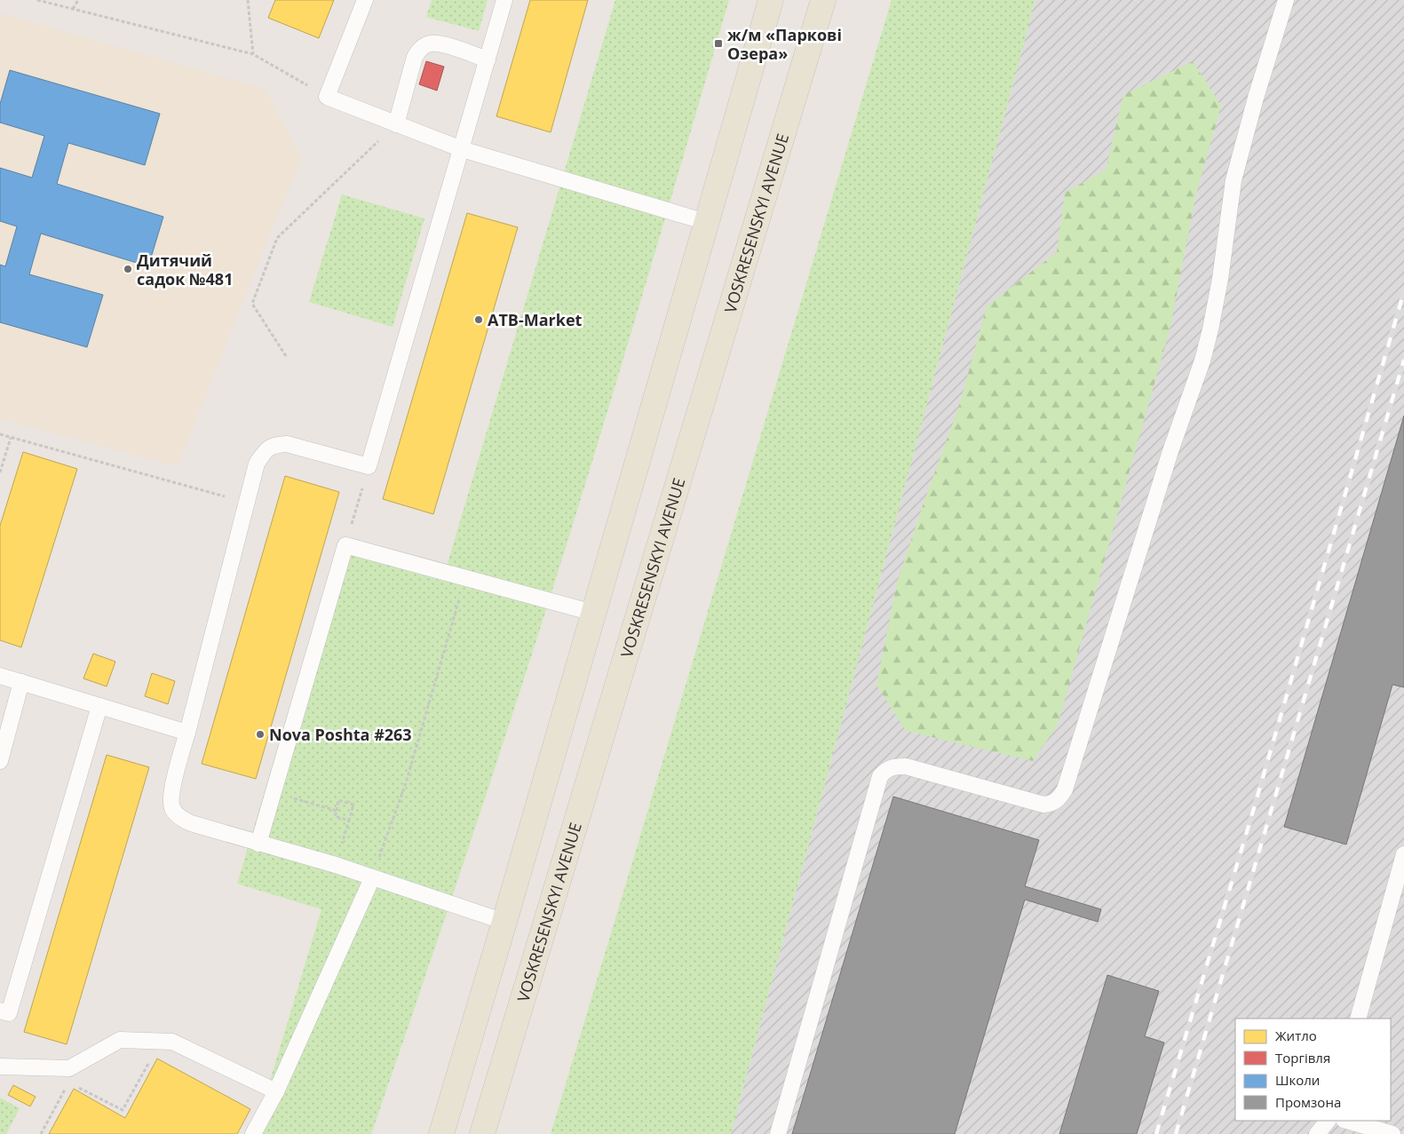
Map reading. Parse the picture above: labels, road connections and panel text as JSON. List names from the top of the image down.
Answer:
{
  "streets": {
    "main road": ["VOSKRESENSKYI AVENUE"]
  },
  "places": {
    "transit": ["ж/м «Паркові Озера»"],
    "other": ["Дитячий садок №481", "ATB-Market", "Nova Poshta #263"]
  },
  "legend": [
    "Житло",
    "Торгівля",
    "Школи",
    "Промзона"
  ]
}
